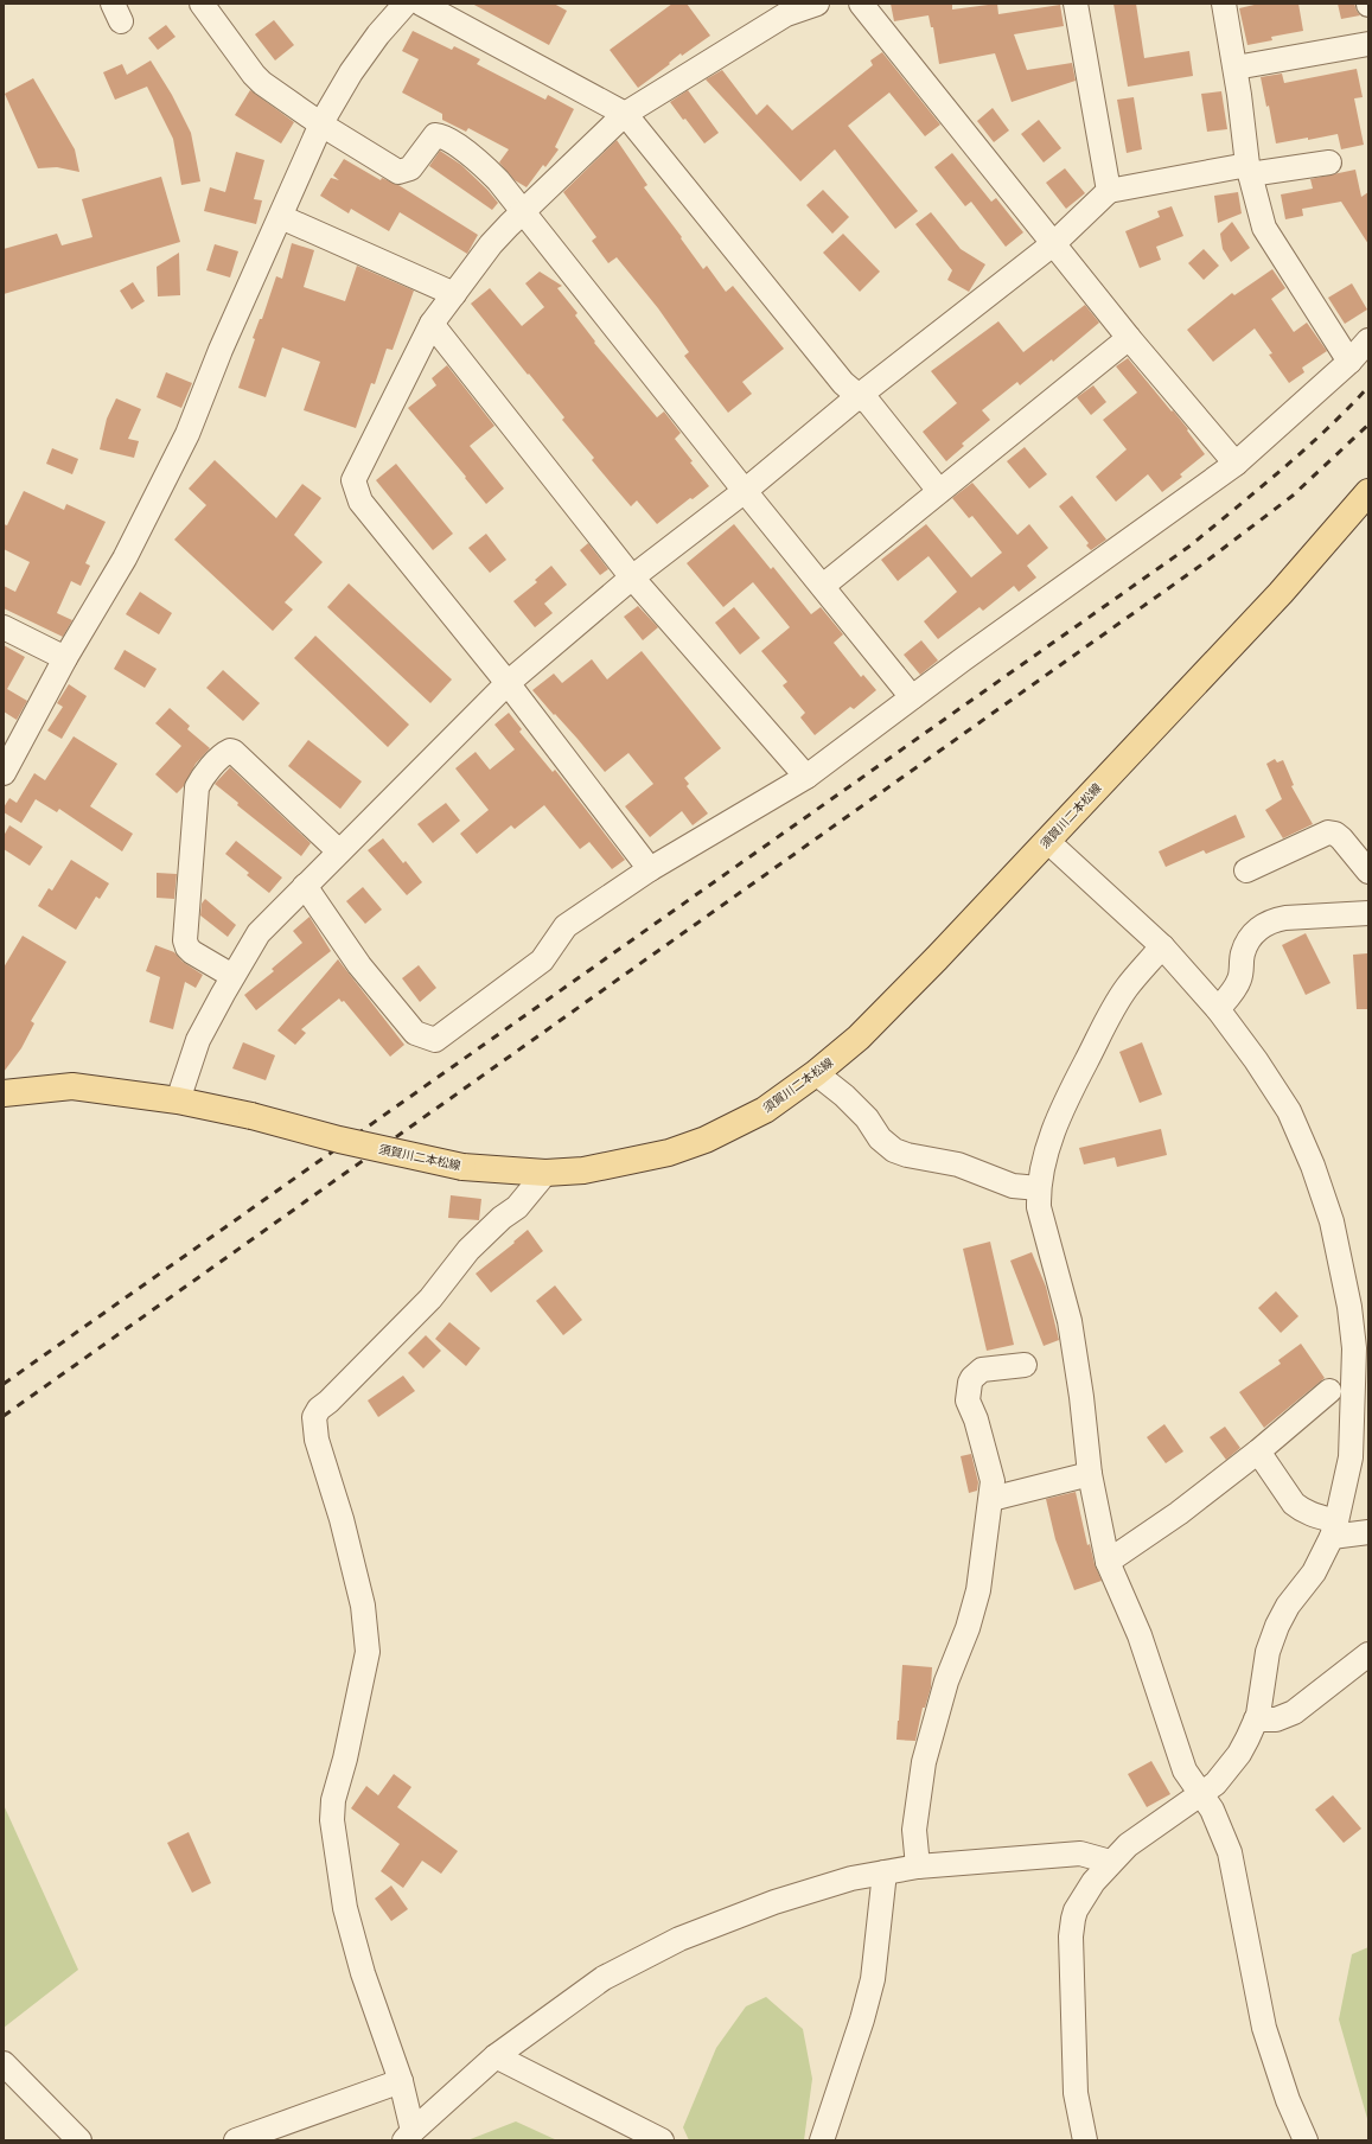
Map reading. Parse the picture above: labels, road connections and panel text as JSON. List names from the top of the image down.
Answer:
{
  "streets": {
    "main road": ["須賀川二本松線"]
  }
}
